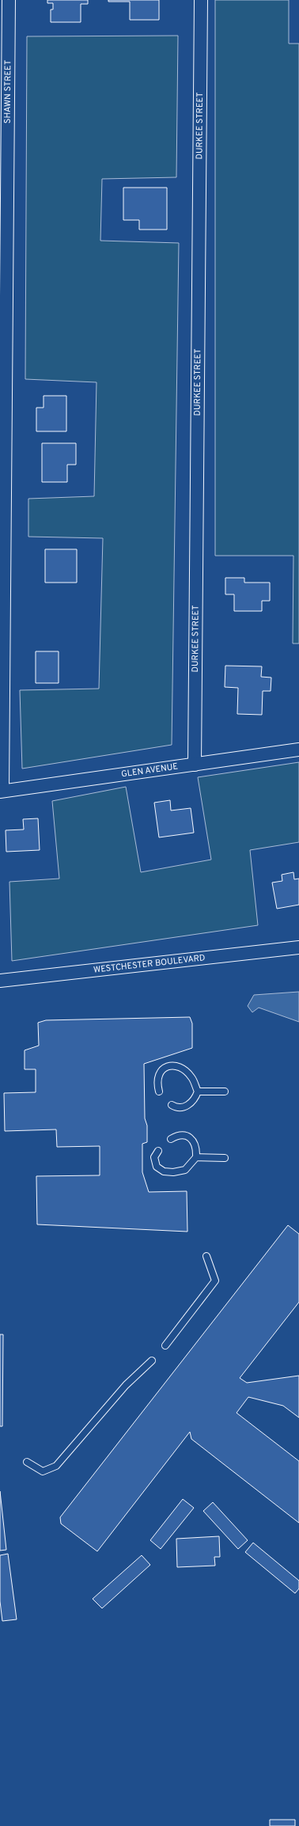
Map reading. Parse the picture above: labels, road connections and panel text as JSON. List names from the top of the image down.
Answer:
{
  "streets": {
    "street": [
      "SHAWN STREET",
      "DURKEE STREET",
      "GLEN AVENUE",
      "WESTCHESTER BOULEVARD"
    ]
  },
  "crossings": [
    ["SHAWN STREET", "GLEN AVENUE"],
    ["DURKEE STREET", "GLEN AVENUE"]
  ]
}
